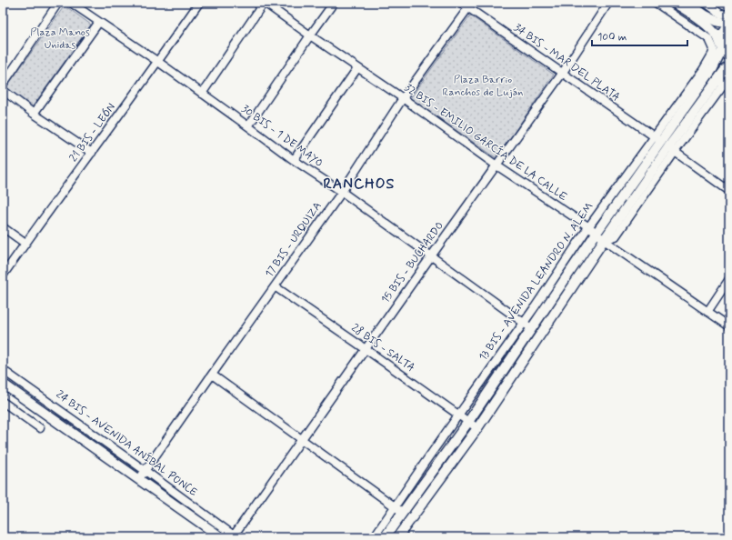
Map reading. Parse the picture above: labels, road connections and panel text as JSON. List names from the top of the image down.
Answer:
{
  "streets": {
    "main road": ["13 BIS - AVENIDA LEANDRO N. ALEM", "24 BIS - AVENIDA ANÍBAL PONCE"],
    "street": [
      "34 BIS - MAR DEL PLATA",
      "21 BIS - LEÓN",
      "30 BIS - 1 DE MAYO",
      "32 BIS - EMILIO GARCÍA DE LA CALLE",
      "17 BIS - URQUIZA",
      "15 BIS - BUCHARDO",
      "28 BIS - SALTA"
    ]
  },
  "crossings": [
    ["34 BIS - MAR DEL PLATA", "17 BIS - URQUIZA"],
    ["34 BIS - MAR DEL PLATA", "15 BIS - BUCHARDO"],
    ["34 BIS - MAR DEL PLATA", "13 BIS - AVENIDA LEANDRO N. ALEM"],
    ["21 BIS - LEÓN", "30 BIS - 1 DE MAYO"],
    ["30 BIS - 1 DE MAYO", "17 BIS - URQUIZA"],
    ["30 BIS - 1 DE MAYO", "15 BIS - BUCHARDO"],
    ["30 BIS - 1 DE MAYO", "13 BIS - AVENIDA LEANDRO N. ALEM"],
    ["32 BIS - EMILIO GARCÍA DE LA CALLE", "17 BIS - URQUIZA"],
    ["32 BIS - EMILIO GARCÍA DE LA CALLE", "15 BIS - BUCHARDO"],
    ["32 BIS - EMILIO GARCÍA DE LA CALLE", "13 BIS - AVENIDA LEANDRO N. ALEM"],
    ["17 BIS - URQUIZA", "28 BIS - SALTA"],
    ["17 BIS - URQUIZA", "24 BIS - AVENIDA ANÍBAL PONCE"],
    ["15 BIS - BUCHARDO", "28 BIS - SALTA"],
    ["15 BIS - BUCHARDO", "24 BIS - AVENIDA ANÍBAL PONCE"],
    ["13 BIS - AVENIDA LEANDRO N. ALEM", "28 BIS - SALTA"]
  ],
  "districts": ["RANCHOS"],
  "parks": ["Plaza Manos Unidas", "Plaza Barrio Ranchos de Luján"],
  "scale_bar": "100 m"
}
